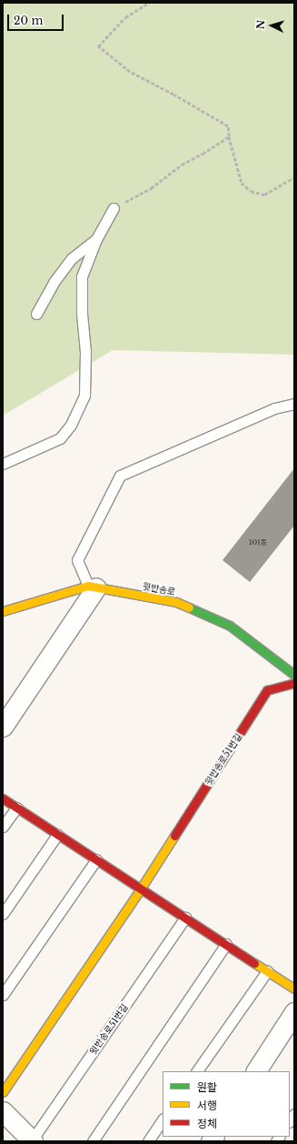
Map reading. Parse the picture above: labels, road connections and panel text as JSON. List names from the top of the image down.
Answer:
{
  "streets": {
    "street": ["윗반송로", "윗반송로51번길"]
  },
  "house_numbers": ["101동"],
  "legend": ["원활", "서행", "정체"],
  "scale_bar": "20 m",
  "north": "left"
}
